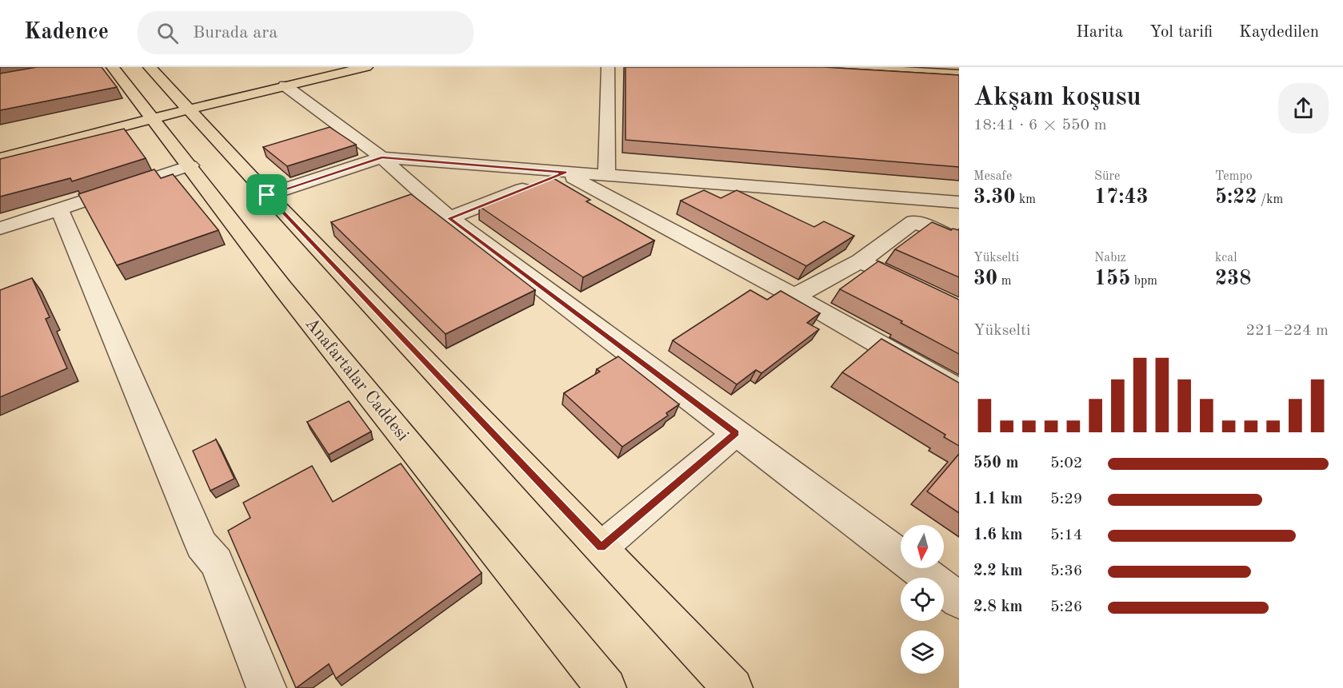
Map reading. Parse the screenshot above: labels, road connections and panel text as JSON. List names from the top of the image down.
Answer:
{
  "streets": {
    "main road": ["Anafartalar Caddesi"]
  },
  "north": "bottom",
  "page": {
    "header": "Kadence",
    "search": "Burada ara",
    "nav": ["Harita", "Yol tarifi", "Kaydedilen"],
    "heading": ["Akşam koşusu", "18:41 · 6 × 550 m"],
    "stats": [
      ["Mesafe", "3.30 km"],
      ["Süre", "17:43"],
      ["Tempo", "5:22 /km"],
      ["Yükselti", "30 m"],
      ["Nabız", "155 bpm"],
      ["kcal", "238"]
    ],
    "chart": ["Yükselti", "221–224 m"],
    "list": [
      {
        "name": "550 m",
        "note": "5:02"
      },
      {
        "name": "1.1 km",
        "note": "5:29"
      },
      {
        "name": "1.6 km",
        "note": "5:14"
      },
      {
        "name": "2.2 km",
        "note": "5:36"
      },
      {
        "name": "2.8 km",
        "note": "5:26"
      }
    ]
  }
}
